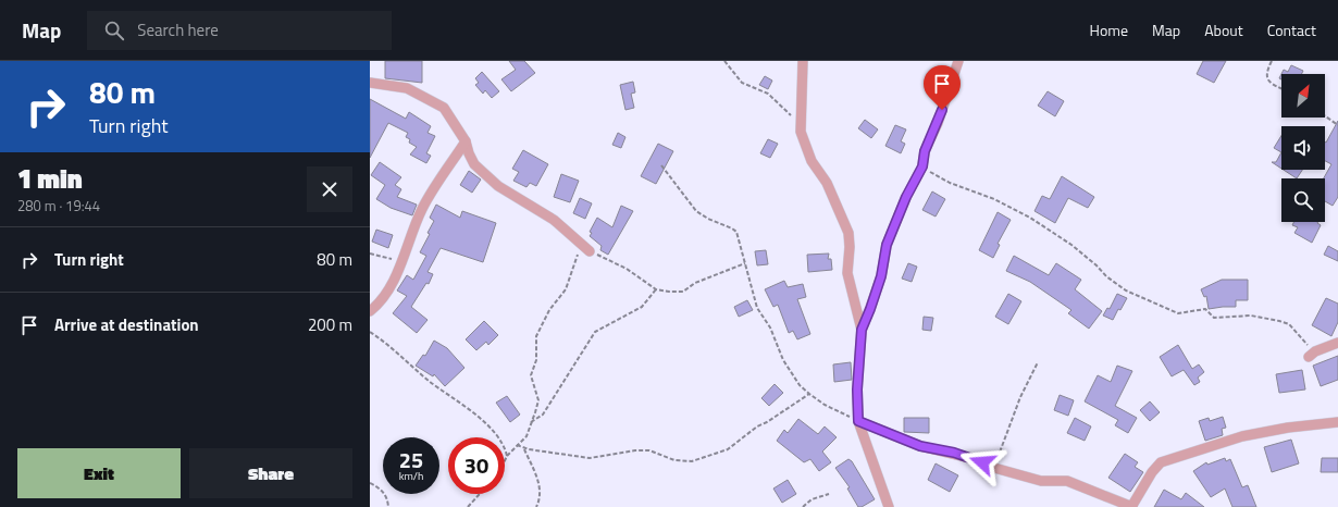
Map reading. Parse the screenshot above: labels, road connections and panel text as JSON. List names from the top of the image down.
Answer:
{
  "north": "top right",
  "page": {
    "header": "Map",
    "search": "Search here",
    "nav": [
      "Home",
      "Map",
      "About",
      "Contact"
    ],
    "turn": ["80 m", "Turn right"],
    "heading": ["1 min", "280 m · 19:44"],
    "list": [
      {
        "name": "Turn right",
        "value": "80 m"
      },
      {
        "name": "Arrive at destination",
        "value": "200 m"
      }
    ],
    "speed": "25 km/h",
    "limit": "30",
    "buttons": ["Exit", "Share"]
  }
}
